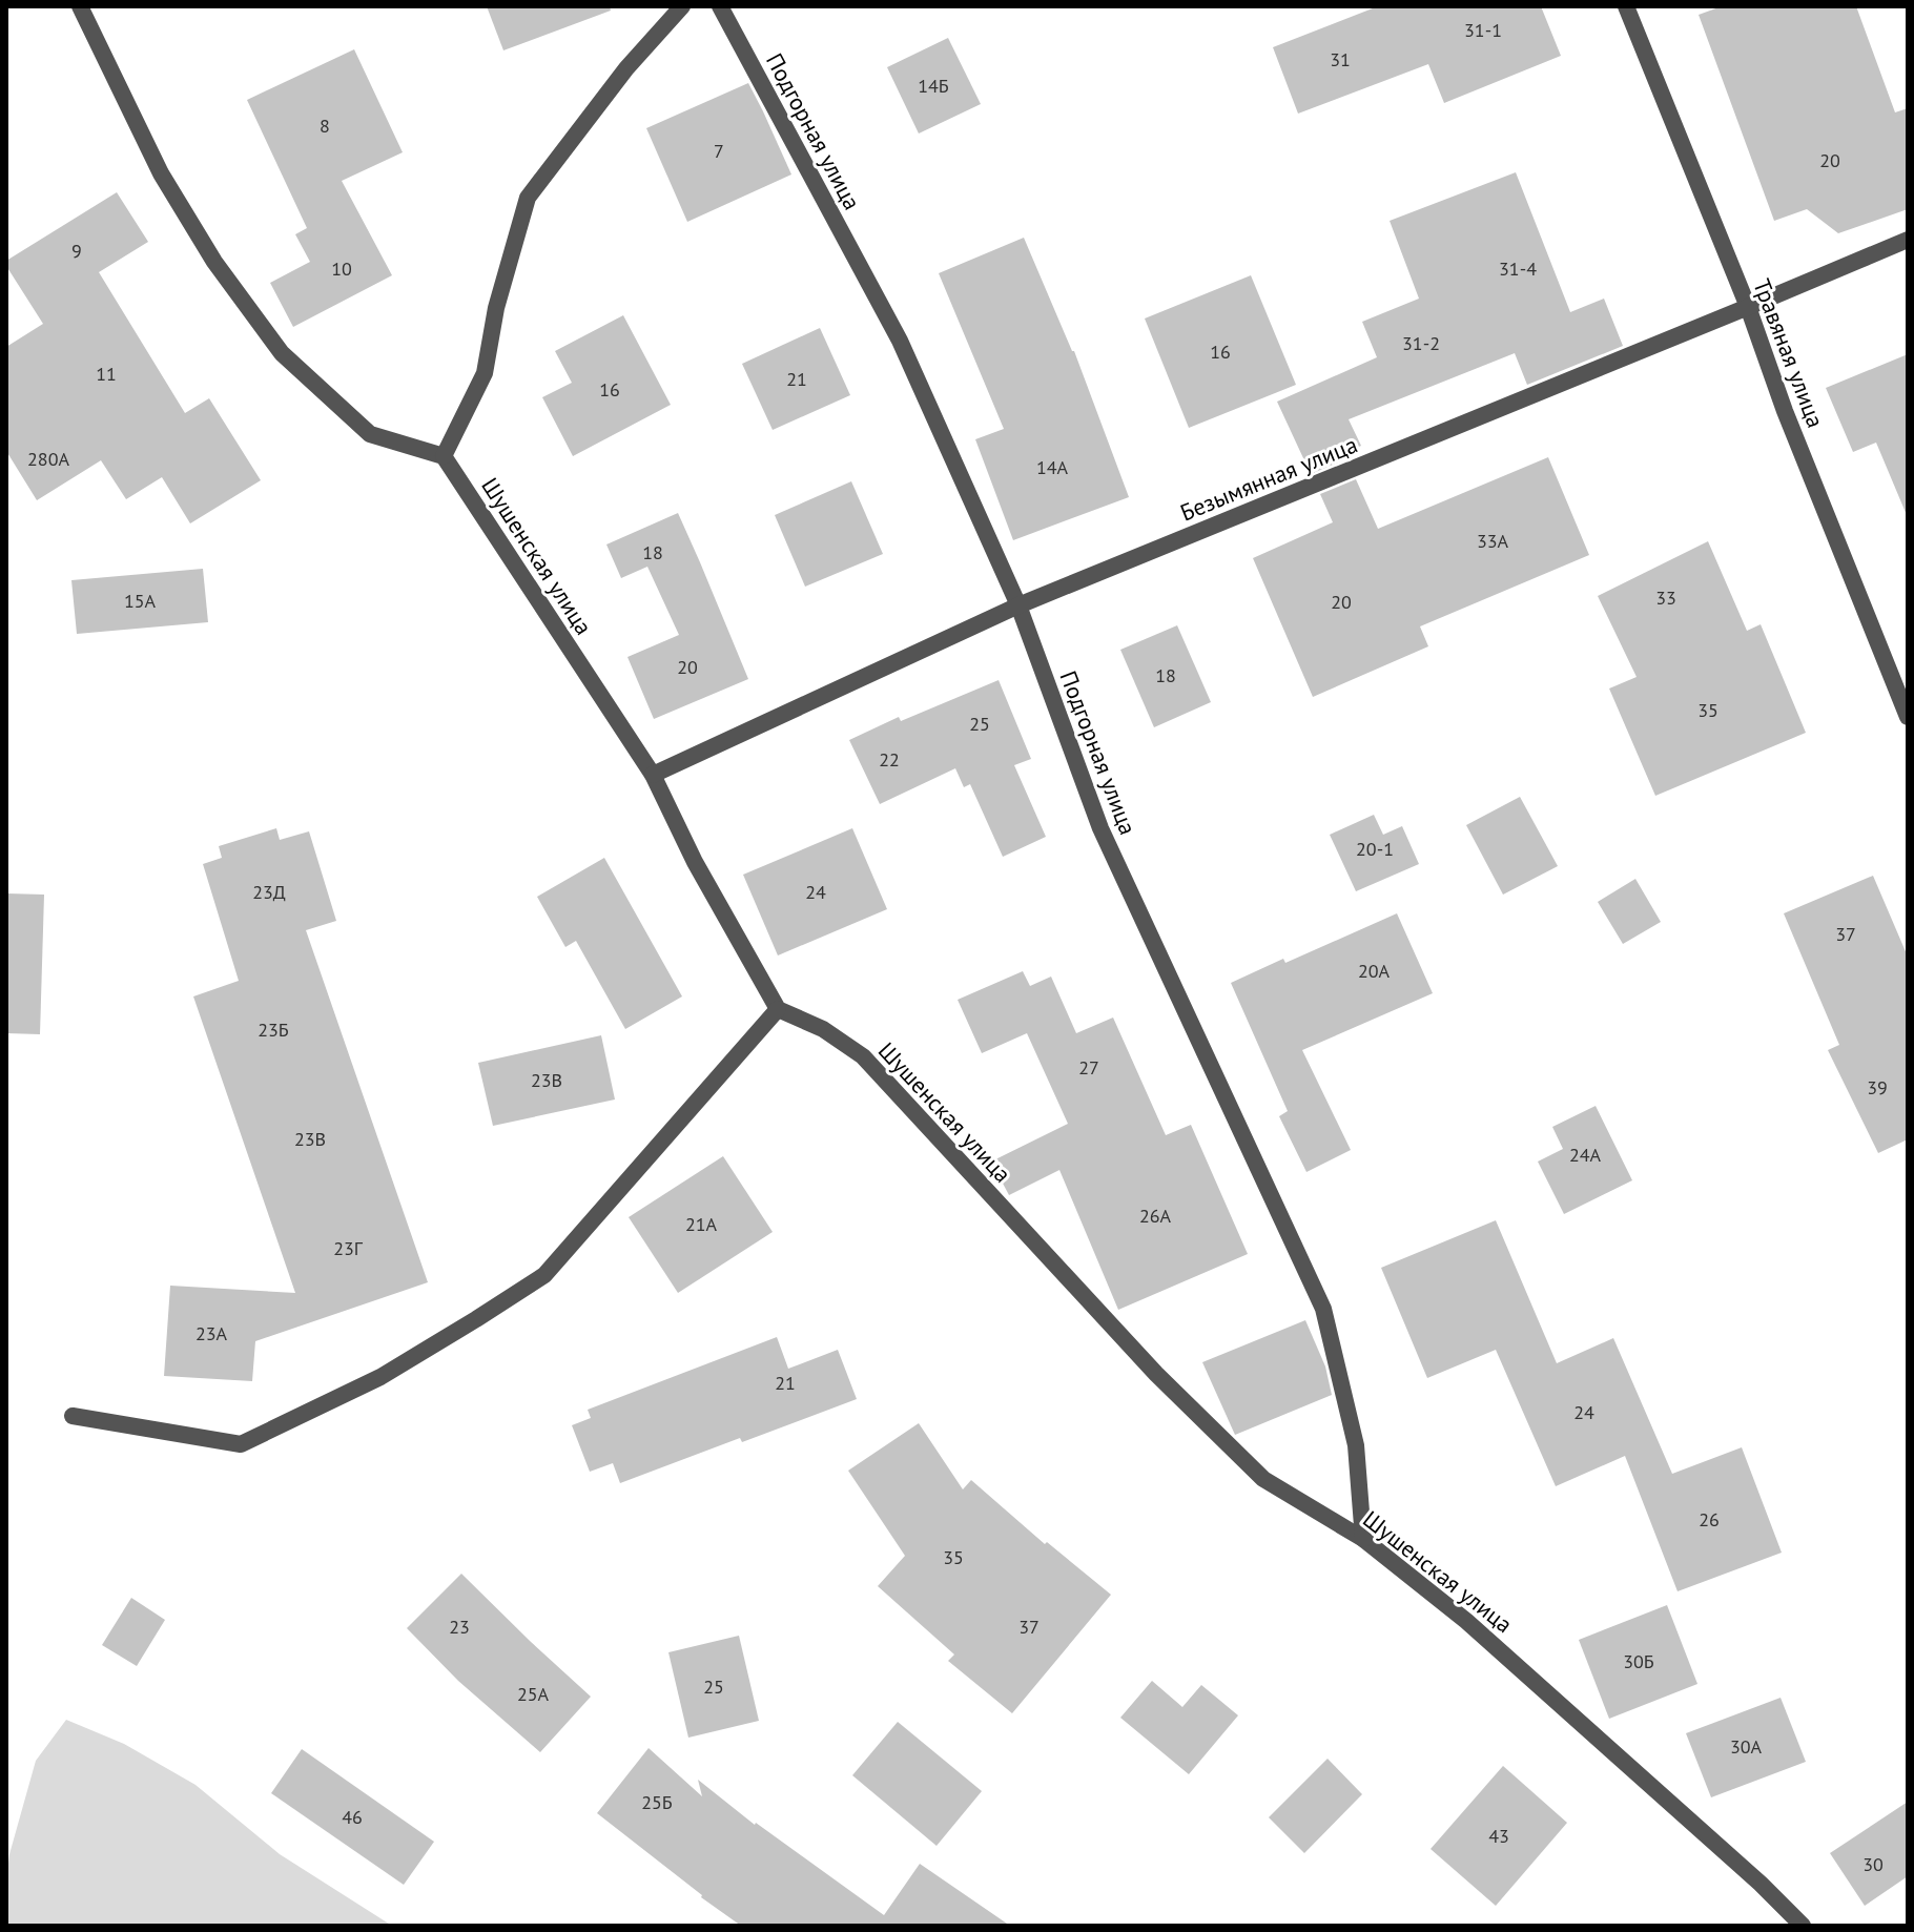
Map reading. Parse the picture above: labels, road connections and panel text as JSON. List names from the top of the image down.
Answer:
{
  "streets": {
    "street": [
      "Подгорная улица",
      "Травяная улица",
      "Безымянная улица",
      "Шушенская улица"
    ]
  },
  "crossings": [
    ["Подгорная улица", "Безымянная улица"],
    ["Подгорная улица", "Шушенская улица"],
    ["Травяная улица", "Безымянная улица"],
    ["Безымянная улица", "Шушенская улица"]
  ],
  "house_numbers": [
    "31-1",
    "31",
    "14Б",
    "8",
    "7",
    "20",
    "9",
    "10",
    "31-4",
    "31-2",
    "16",
    "11",
    "21",
    "16",
    "280А",
    "14А",
    "33А",
    "18",
    "33",
    "15А",
    "20",
    "20",
    "18",
    "35",
    "25",
    "22",
    "20-1",
    "23Д",
    "24",
    "37",
    "20А",
    "23Б",
    "27",
    "23В",
    "39",
    "23В",
    "24А",
    "26А",
    "21А",
    "23Г",
    "23А",
    "21",
    "24",
    "26",
    "35",
    "23",
    "37",
    "30Б",
    "25",
    "25А",
    "30А",
    "25Б",
    "46",
    "43",
    "30"
  ]
}
